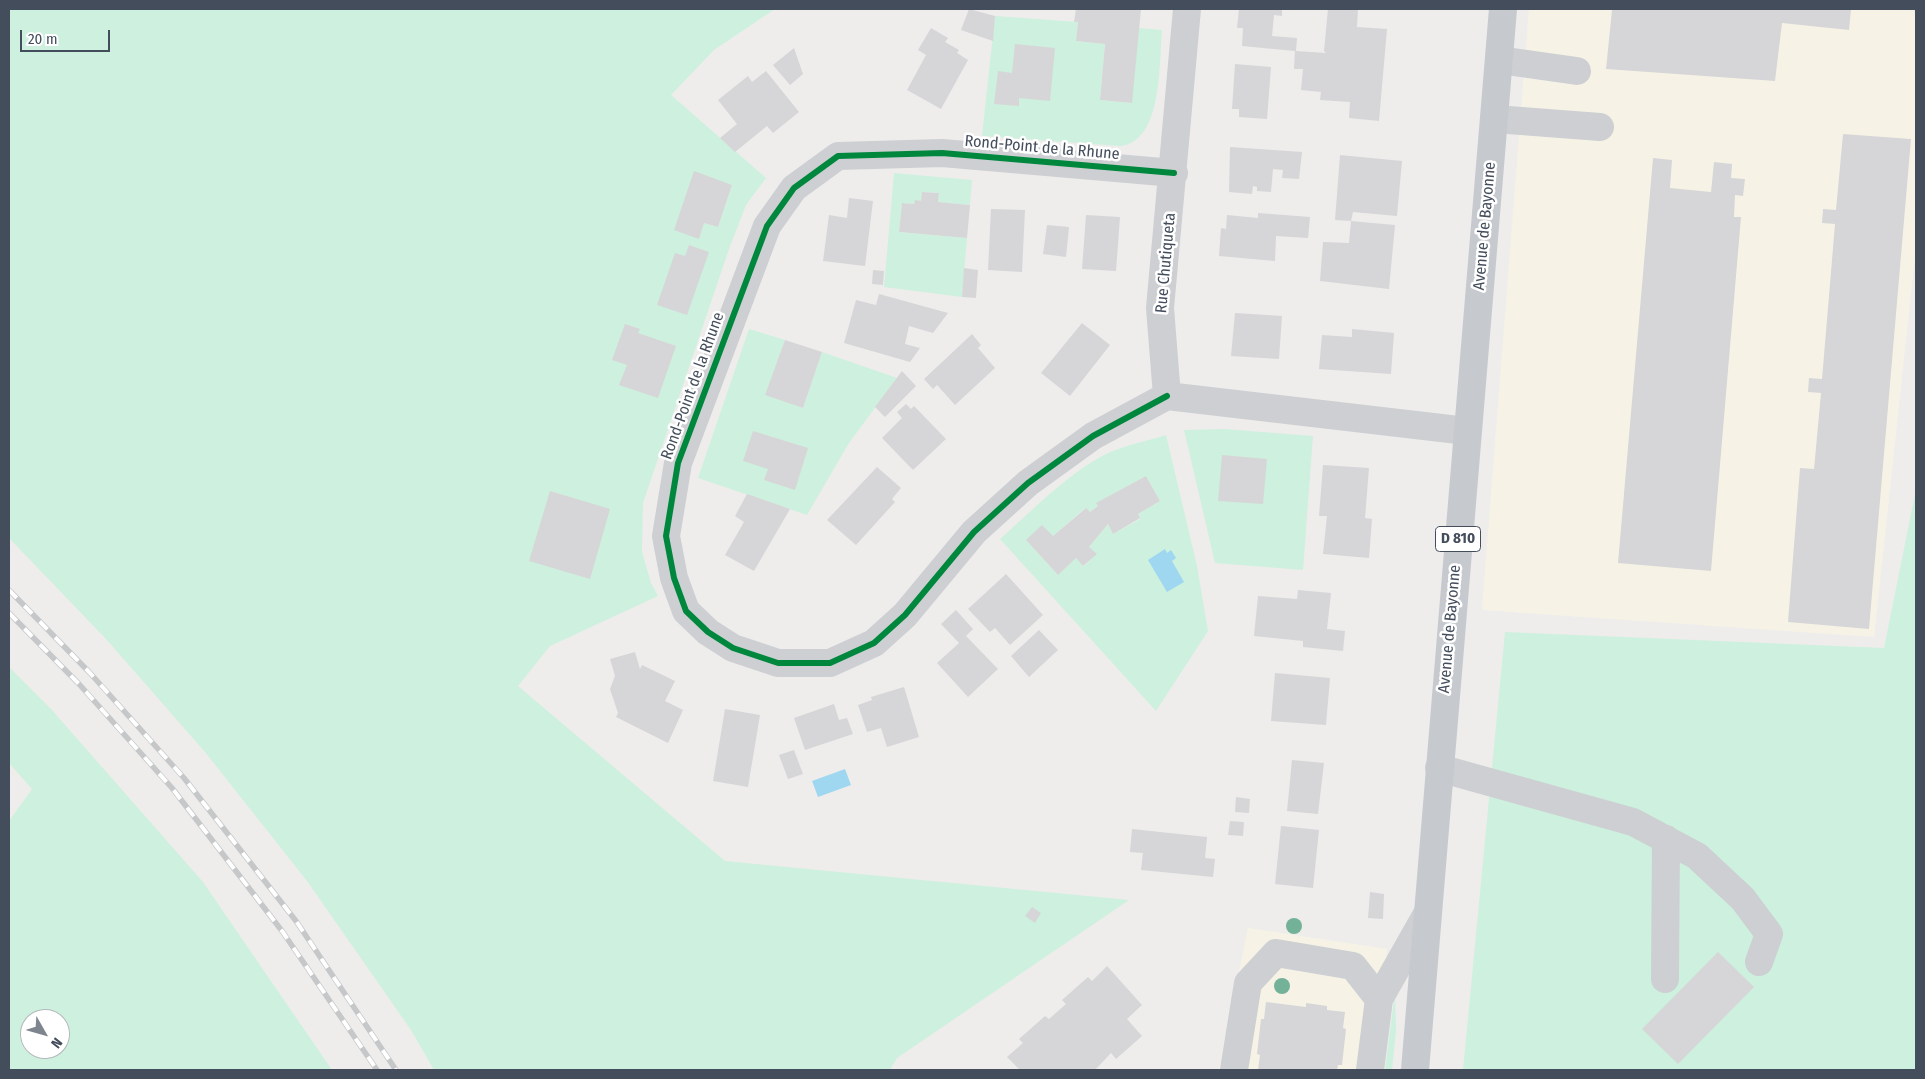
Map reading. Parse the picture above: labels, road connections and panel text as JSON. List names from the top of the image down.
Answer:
{
  "streets": {
    "main road": ["Avenue de Bayonne", "D 810"],
    "street": ["Rond-Point de la Rhune", "Rue Chutiqueta"]
  },
  "crossings": [
    ["Rond-Point de la Rhune", "Rue Chutiqueta"]
  ],
  "scale_bar": "20 m",
  "north": "bottom right"
}
